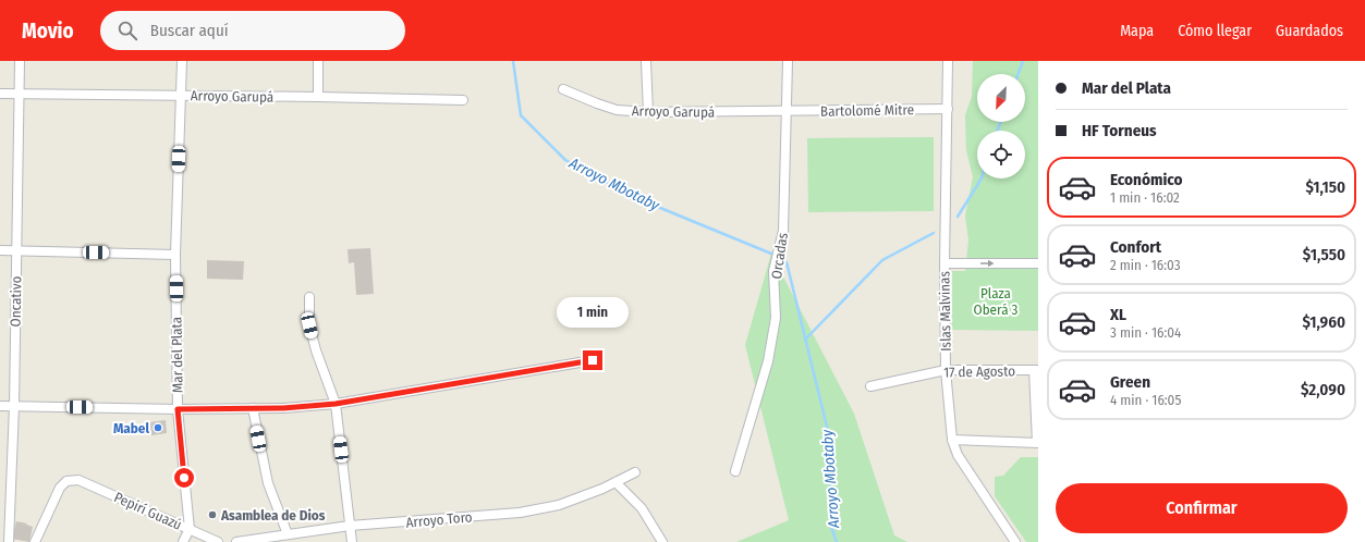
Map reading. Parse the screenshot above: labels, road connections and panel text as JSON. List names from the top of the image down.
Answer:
{
  "streets": {
    "street": [
      "Arroyo Garupá",
      "Bartolomé Mitre",
      "Orcadas",
      "Oncativo",
      "Islas Malvinas",
      "Mar del Plata",
      "17 de Agosto",
      "Pepirí Guazú",
      "Arroyo Toro"
    ]
  },
  "crossings": [
    ["Arroyo Garupá", "Bartolomé Mitre"],
    ["Arroyo Garupá", "Orcadas"],
    ["Arroyo Garupá", "Oncativo"],
    ["Arroyo Garupá", "Mar del Plata"],
    ["Bartolomé Mitre", "Orcadas"],
    ["Bartolomé Mitre", "Islas Malvinas"],
    ["Islas Malvinas", "17 de Agosto"],
    ["Mar del Plata", "Pepirí Guazú"]
  ],
  "water": ["Arroyo Mbotaby"],
  "parks": ["Plaza Oberá 3"],
  "places": ["Mabel", "Asamblea de Dios"],
  "north": "bottom left",
  "page": {
    "header": "Movio",
    "search": "Buscar aquí",
    "nav": ["Mapa", "Cómo llegar", "Guardados"],
    "banner": ["Mar del Plata", "HF Torneus"],
    "list": [
      {
        "name": "Económico",
        "note": "1 min · 16:02",
        "value": "$1,150"
      },
      {
        "name": "Confort",
        "note": "2 min · 16:03",
        "value": "$1,550"
      },
      {
        "name": "XL",
        "note": "3 min · 16:04",
        "value": "$1,960"
      },
      {
        "name": "Green",
        "note": "4 min · 16:05",
        "value": "$2,090"
      }
    ],
    "bubble": "1 min",
    "buttons": "Confirmar"
  }
}
